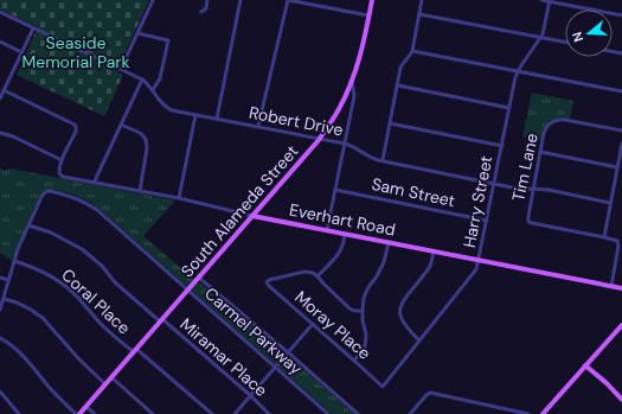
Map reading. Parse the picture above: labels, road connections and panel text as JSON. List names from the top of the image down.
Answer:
{
  "streets": {
    "main road": ["South Alameda Street", "Everhart Road"],
    "street": [
      "Robert Drive",
      "Tim Lane",
      "Sam Street",
      "Harry Street",
      "Coral Place",
      "Moray Place",
      "Carmel Parkway",
      "Miramar Place"
    ]
  },
  "crossings": [
    ["Robert Drive", "Tim Lane"],
    ["Robert Drive", "Harry Street"],
    ["Robert Drive", "South Alameda Street"],
    ["Sam Street", "Harry Street"],
    ["Harry Street", "Everhart Road"],
    ["Harry Street", "Moray Place"],
    ["South Alameda Street", "Everhart Road"],
    ["South Alameda Street", "Coral Place"],
    ["South Alameda Street", "Carmel Parkway"],
    ["South Alameda Street", "Miramar Place"],
    ["Carmel Parkway", "Miramar Place"]
  ],
  "parks": ["Seaside Memorial Park"],
  "north": "left"
}
